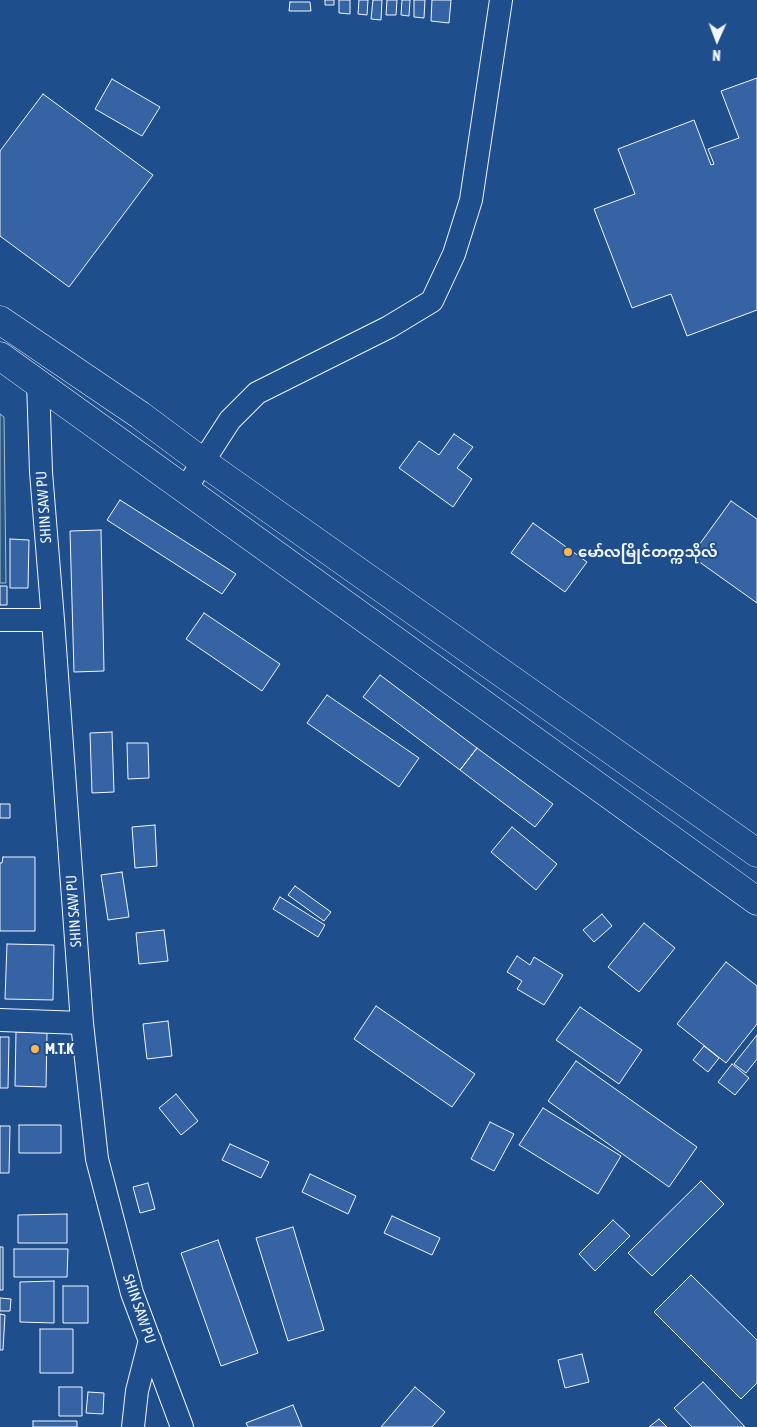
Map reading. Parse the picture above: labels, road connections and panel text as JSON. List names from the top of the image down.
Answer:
{
  "streets": {
    "street": ["SHIN SAW PU"]
  },
  "places": ["မော်လမြိုင်တက္ကသိုလ်", "M.T.K"],
  "north": "bottom"
}
